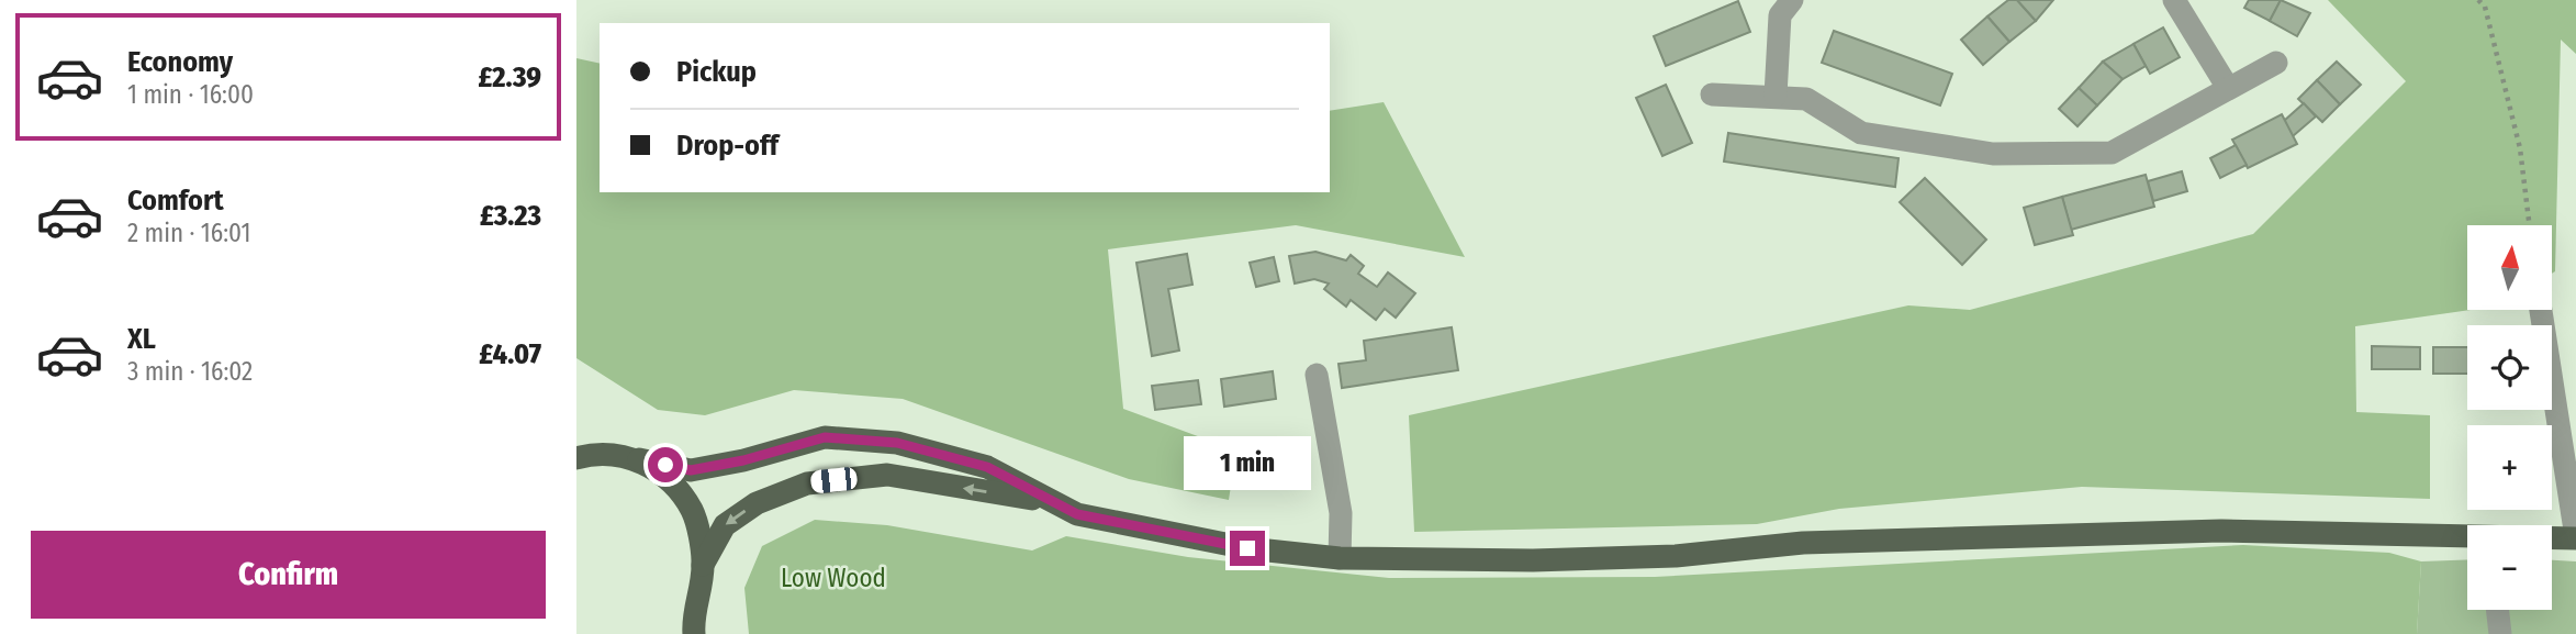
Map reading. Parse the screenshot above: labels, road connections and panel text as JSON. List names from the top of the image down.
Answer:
{
  "parks": ["Low Wood"],
  "north": "top",
  "page": {
    "list": [
      {
        "name": "Economy",
        "note": "1 min · 16:00",
        "value": "£2.39"
      },
      {
        "name": "Comfort",
        "note": "2 min · 16:01",
        "value": "£3.23"
      },
      {
        "name": "XL",
        "note": "3 min · 16:02",
        "value": "£4.07"
      }
    ],
    "banner": ["Pickup", "Drop-off"],
    "map_buttons": ["+", "−"],
    "bubble": "1 min",
    "buttons": "Confirm"
  }
}
